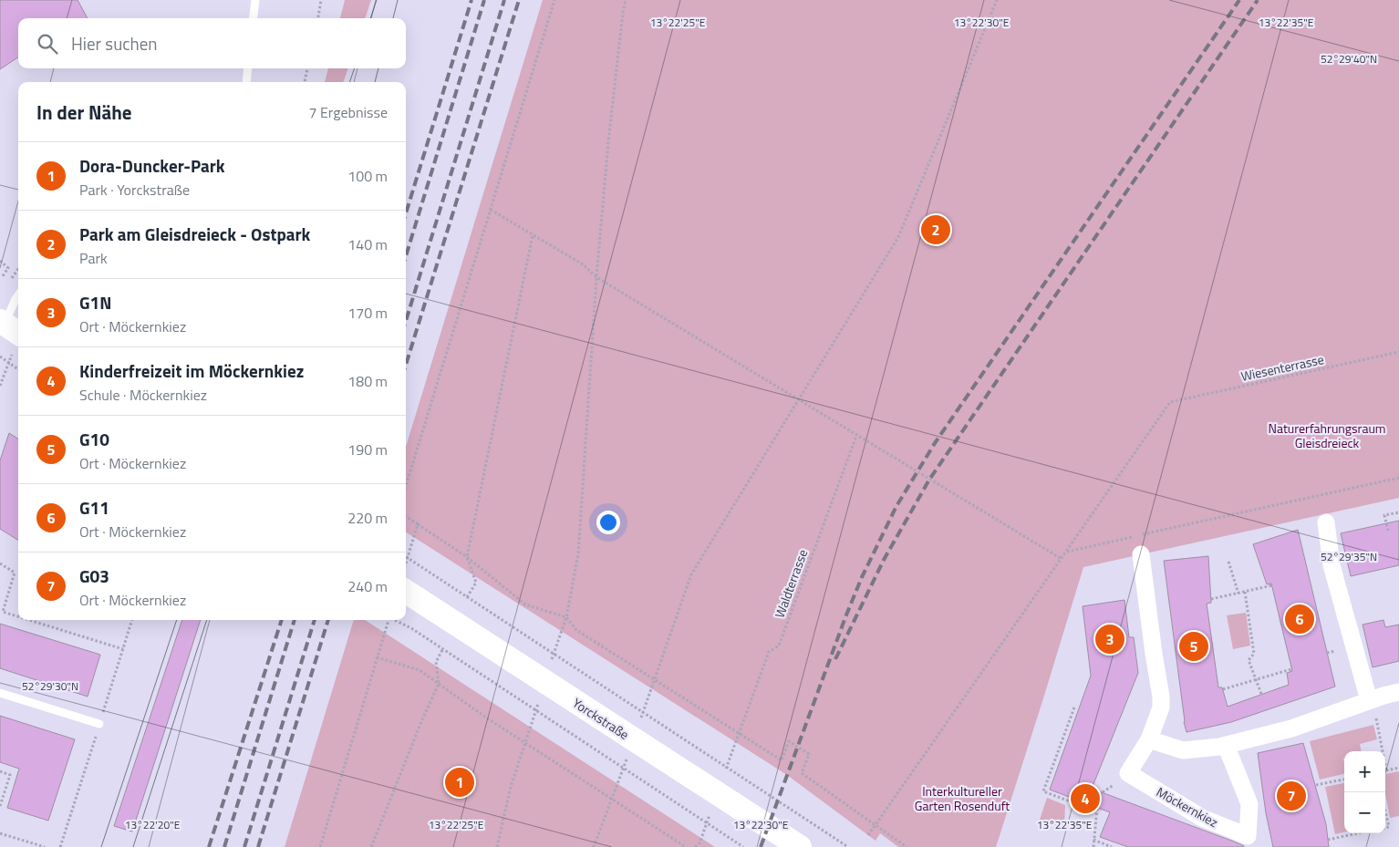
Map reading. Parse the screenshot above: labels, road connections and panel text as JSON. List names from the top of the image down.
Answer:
{
  "streets": {
    "main road": ["Yorckstraße"],
    "street": ["Möckernkiez"],
    "path": ["Wiesenterrasse", "Waldterrasse"]
  },
  "parks": ["Naturerfahrungsraum Gleisdreieck", "Interkultureller Garten Rosenduft"],
  "page": {
    "search": "Hier suchen",
    "heading": ["In der Nähe", "7 Ergebnisse"],
    "list": [
      {
        "mark": "1",
        "name": "Dora-Duncker-Park",
        "note": "Park · Yorckstraße",
        "value": "100 m"
      },
      {
        "mark": "2",
        "name": "Park am Gleisdreieck - Ostpark",
        "note": "Park",
        "value": "140 m"
      },
      {
        "mark": "3",
        "name": "G1N",
        "note": "Ort · Möckernkiez",
        "value": "170 m"
      },
      {
        "mark": "4",
        "name": "Kinderfreizeit im Möckernkiez",
        "note": "Schule · Möckernkiez",
        "value": "180 m"
      },
      {
        "mark": "5",
        "name": "G10",
        "note": "Ort · Möckernkiez",
        "value": "190 m"
      },
      {
        "mark": "6",
        "name": "G11",
        "note": "Ort · Möckernkiez",
        "value": "220 m"
      },
      {
        "mark": "7",
        "name": "G03",
        "note": "Ort · Möckernkiez",
        "value": "240 m"
      }
    ],
    "pins": [
      "2",
      "6",
      "3",
      "5",
      "1",
      "7",
      "4"
    ],
    "map_buttons": ["+", "−"]
  },
  "coordinates": [
    "13°22'25\"E",
    "13°22'30\"E",
    "13°22'35\"E",
    "52°29'40\"N",
    "52°29'35\"N",
    "52°29'30\"N",
    "13°22'20\"E"
  ]
}
